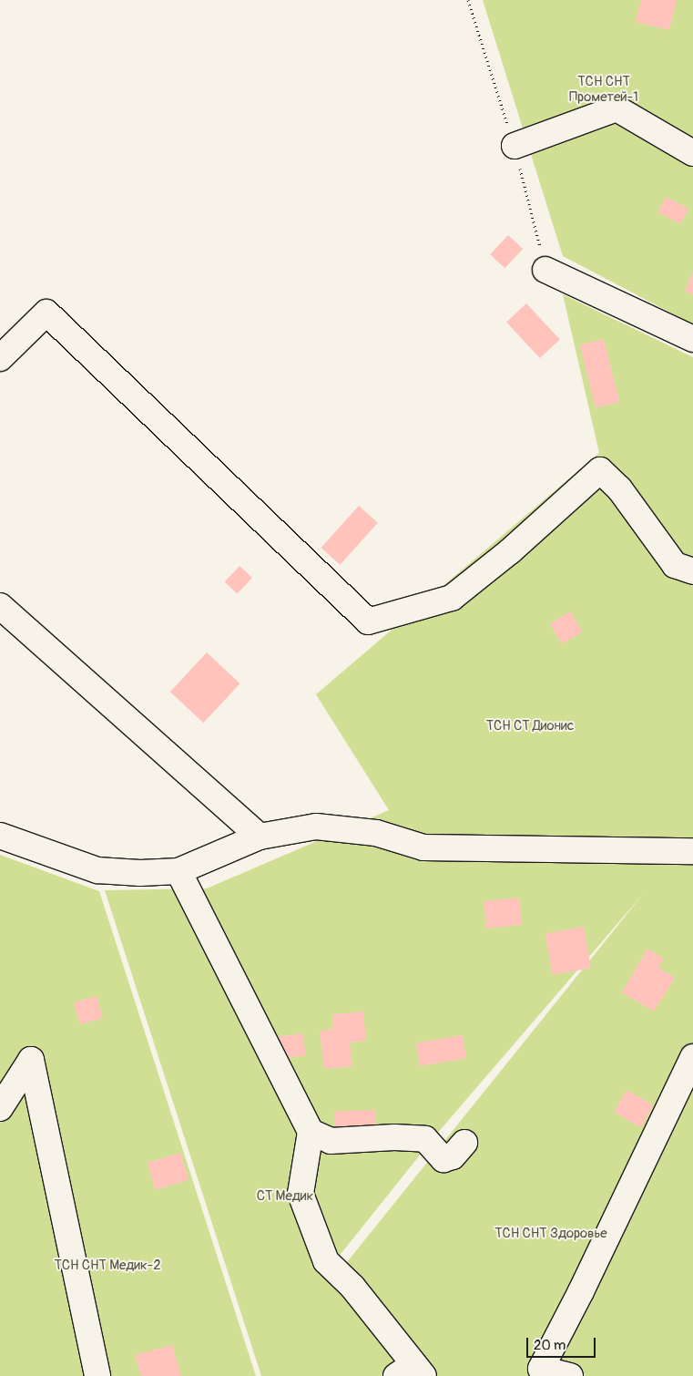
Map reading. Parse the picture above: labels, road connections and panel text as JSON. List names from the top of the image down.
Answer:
{
  "parks": [
    "ТСН СНТ Прометей-1",
    "ТСН СТ Дионис",
    "СТ Медик",
    "ТСН СНТ Здоровье",
    "ТСН СНТ Медик-2"
  ],
  "scale_bar": "20 m"
}
